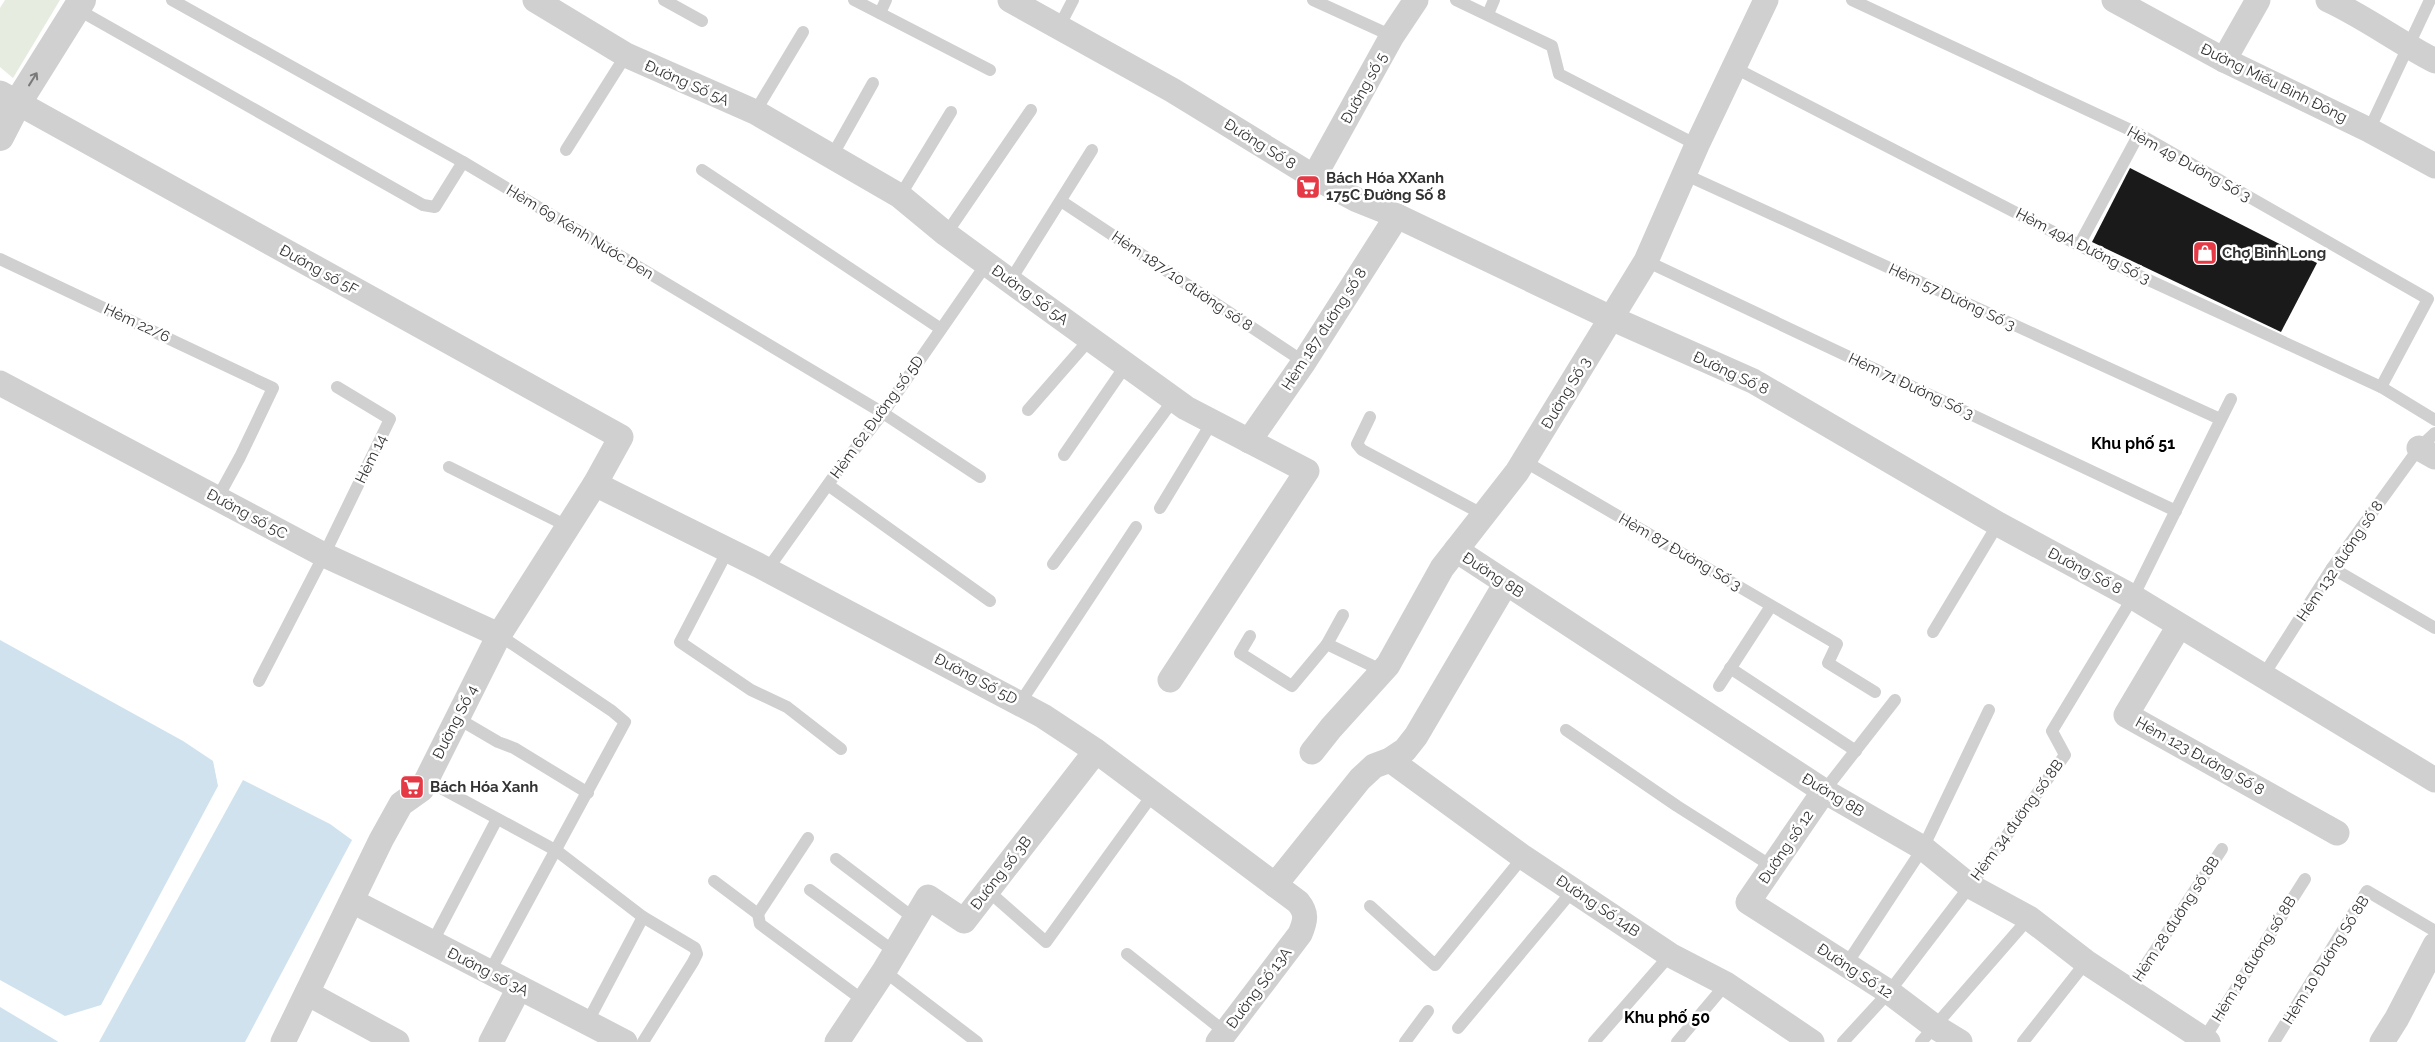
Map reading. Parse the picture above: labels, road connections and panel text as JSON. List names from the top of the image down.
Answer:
{
  "streets": {
    "street": [
      "Đường Số 5A",
      "Đường Miếu Bình Đông",
      "Đường số 5",
      "Đường Số 8",
      "Đường số 5F",
      "Hẻm 187 đường số 8",
      "Đường Số 3",
      "Đường số 5C",
      "Đường 8B",
      "Đường Số 5D",
      "Đường Số 4",
      "Hẻm 123 Đường Số 8",
      "Đường số 12",
      "Đường số 3B",
      "Đường Số 14B",
      "Đường Số 12",
      "Đường số 3A",
      "Đường Số 13A"
    ],
    "lane": [
      "Hẻm 49 Đường Số 3",
      "Hẻm 69 Kênh Nước Đen",
      "Hẻm 49A Đường Số 3",
      "Hẻm 187/10 đường số 8",
      "Hẻm 57 Đường Số 3",
      "Hẻm 22/6",
      "Hẻm 71 Đường Số 3",
      "Hẻm 62 Đường số 5D",
      "Hẻm 14",
      "Hẻm 87 Đường Số 3",
      "Hẻm 132 đường số 8",
      "Hẻm 34 đường số 8B",
      "Hẻm 28 đường số 8B",
      "Hẻm 18 đường số 8B",
      "Hẻm 10 Đường Số 8B"
    ]
  },
  "crossings": [
    ["Đường Số 5A", "Hẻm 187 đường số 8"],
    ["Đường Số 5A", "Hẻm 62 Đường số 5D"],
    ["Đường số 5", "Đường Số 8"],
    ["Đường Số 8", "Hẻm 187 đường số 8"],
    ["Đường Số 8", "Đường Số 3"],
    ["Đường Số 8", "Hẻm 132 đường số 8"],
    ["Đường Số 8", "Hẻm 123 Đường Số 8"],
    ["Đường Số 8", "Hẻm 34 đường số 8B"],
    ["Hẻm 49 Đường Số 3", "Hẻm 49A Đường Số 3"],
    ["Hẻm 69 Kênh Nước Đen", "Hẻm 62 Đường số 5D"],
    ["Hẻm 49A Đường Số 3", "Đường Số 3"],
    ["Đường số 5F", "Đường Số 5D"],
    ["Đường số 5F", "Đường Số 4"],
    ["Hẻm 187/10 đường số 8", "Hẻm 187 đường số 8"],
    ["Hẻm 57 Đường Số 3", "Đường Số 3"],
    ["Hẻm 22/6", "Đường số 5C"],
    ["Hẻm 71 Đường Số 3", "Đường Số 3"],
    ["Đường Số 3", "Hẻm 87 Đường Số 3"],
    ["Đường Số 3", "Đường 8B"],
    ["Hẻm 62 Đường số 5D", "Đường Số 5D"],
    ["Hẻm 14", "Đường số 5C"],
    ["Đường số 5C", "Đường Số 4"],
    ["Đường 8B", "Hẻm 34 đường số 8B"],
    ["Đường 8B", "Đường số 12"],
    ["Đường 8B", "Hẻm 28 đường số 8B"],
    ["Đường 8B", "Hẻm 18 đường số 8B"],
    ["Đường Số 5D", "Đường Số 4"],
    ["Đường Số 5D", "Đường số 3B"],
    ["Đường Số 5D", "Đường Số 13A"],
    ["Đường Số 4", "Đường số 3A"],
    ["Hẻm 34 đường số 8B", "Đường Số 12"],
    ["Đường số 12", "Đường Số 12"]
  ],
  "districts": ["Khu phố 51", "Khu phố 50"],
  "places": {
    "supermarket": ["Bách Hóa XXanh 175C Đường Số 8", "Bách Hóa Xanh"],
    "shop": ["Chợ Bình Long"]
  }
}
